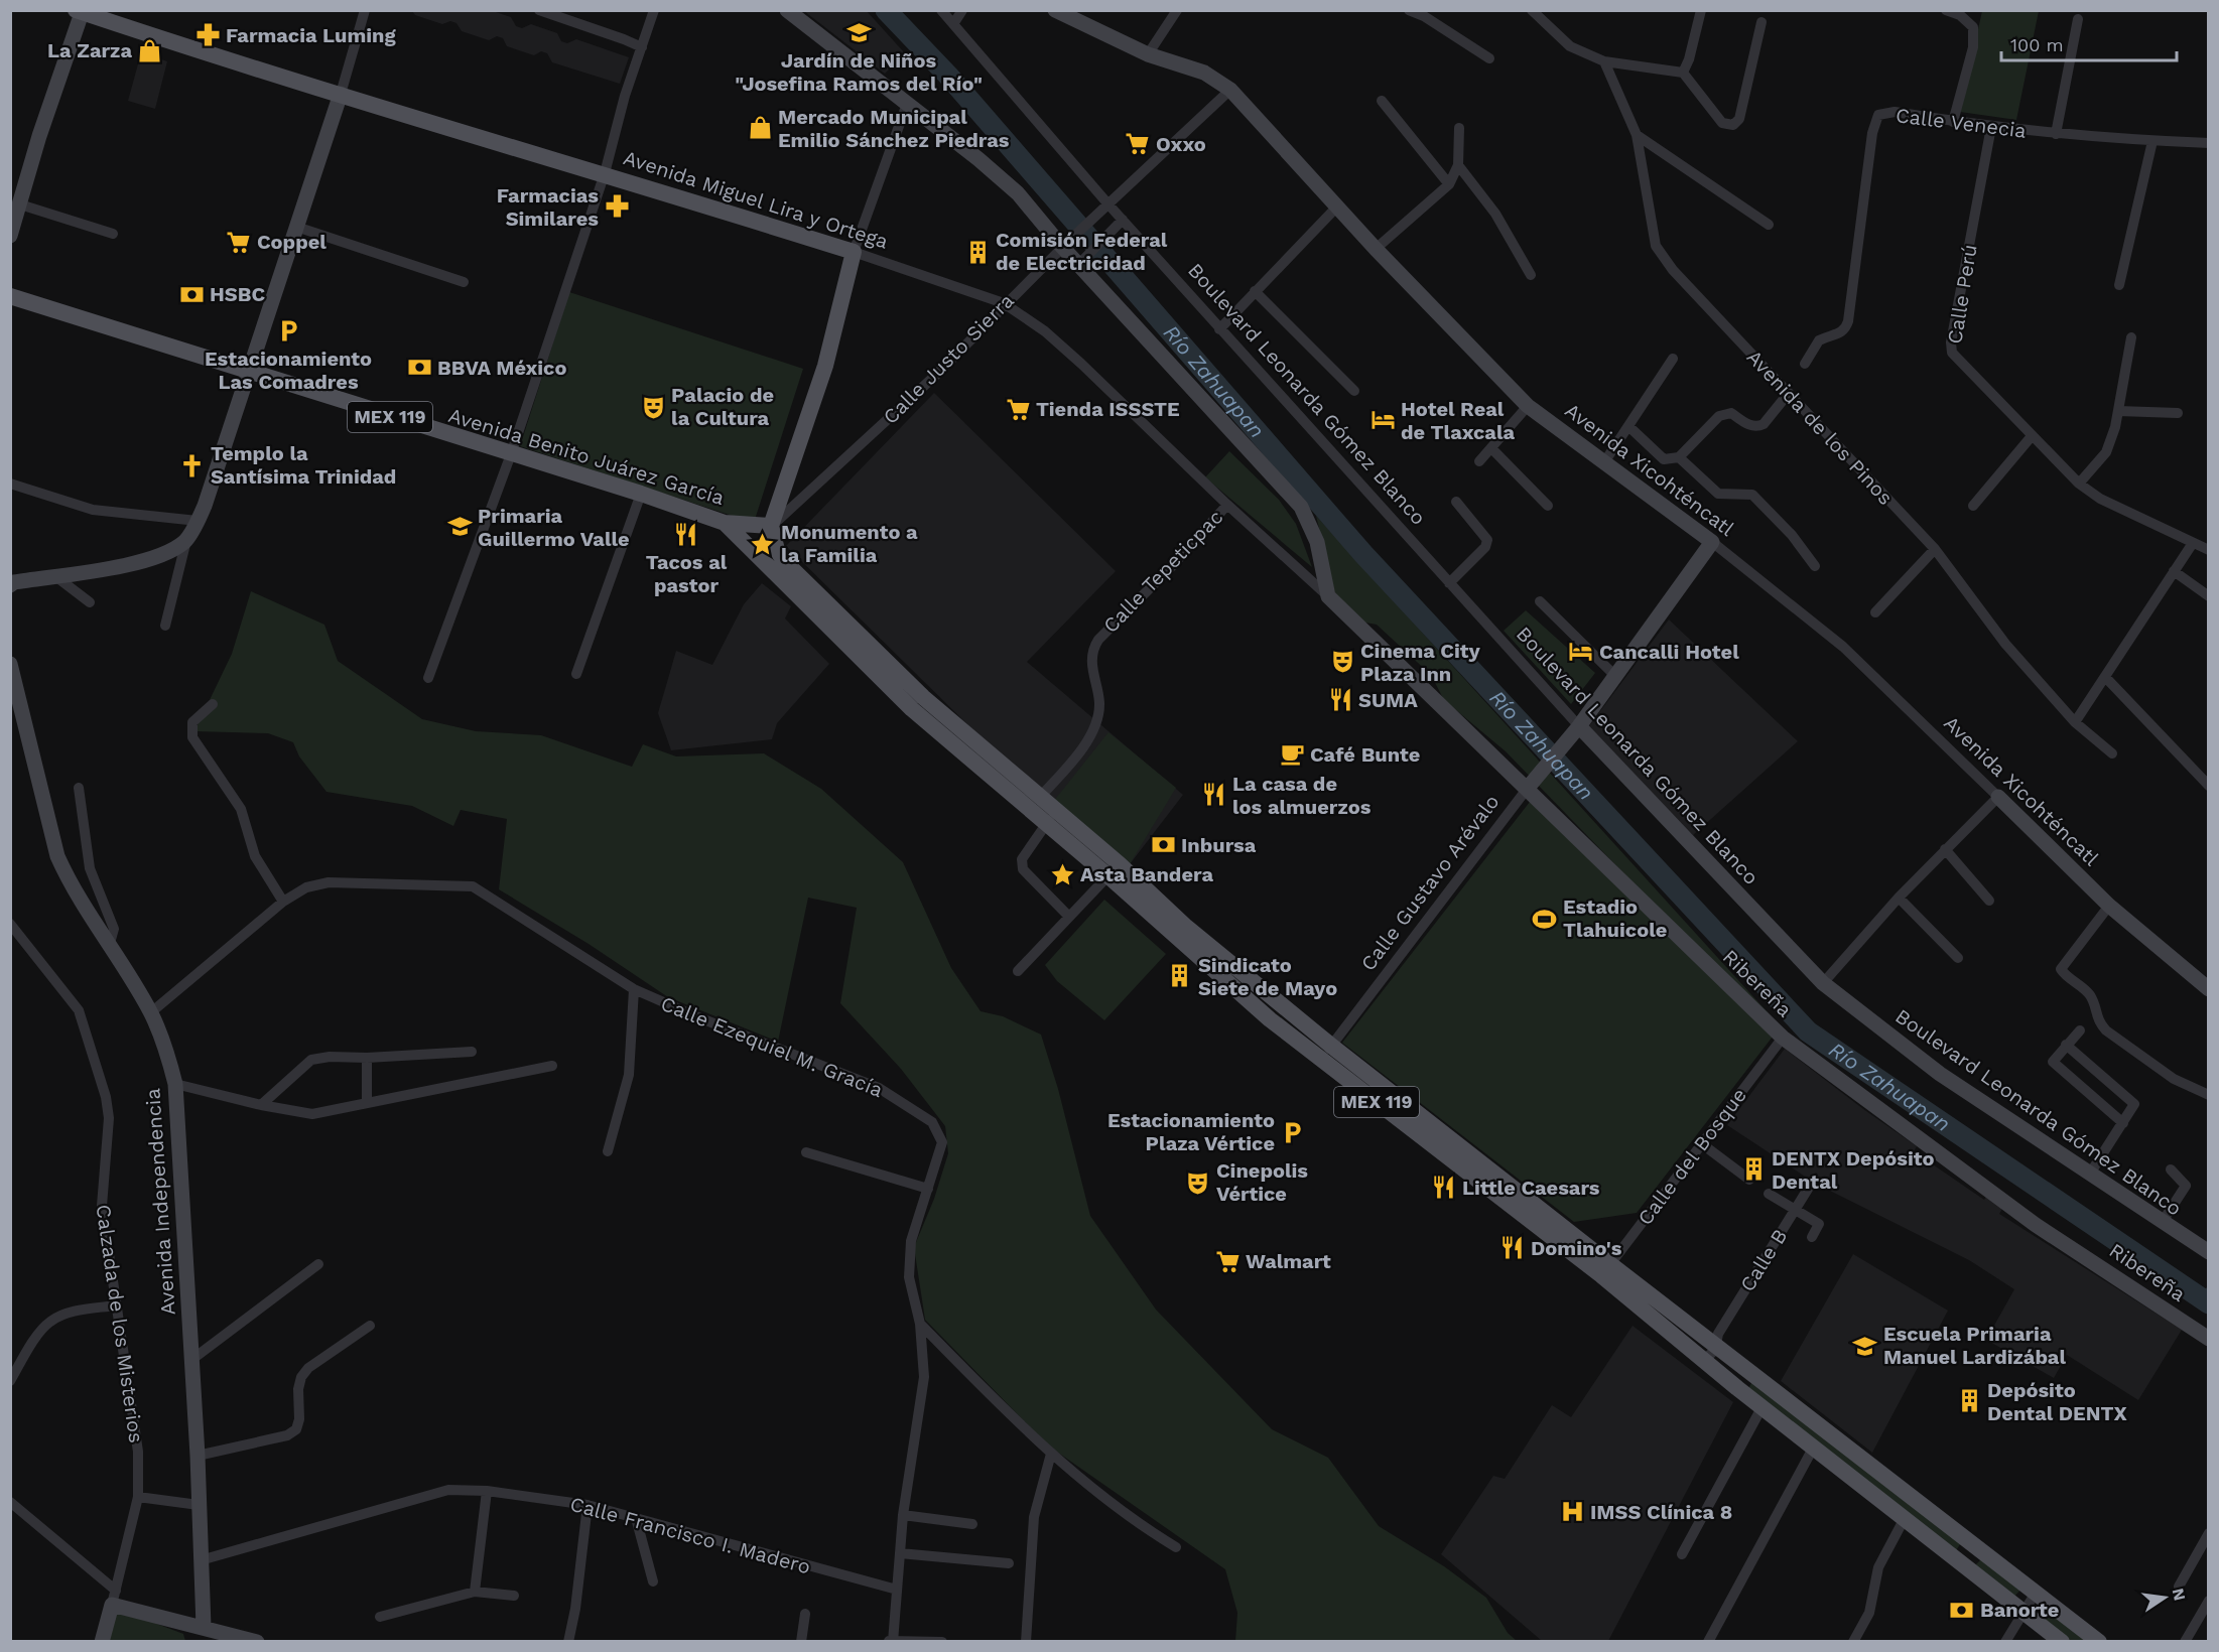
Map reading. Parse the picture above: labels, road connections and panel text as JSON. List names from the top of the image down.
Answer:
{
  "streets": {
    "main road": ["Avenida Miguel Lira y Ortega", "MEX 119", "Avenida Benito Juárez García"],
    "street": [
      "Calle Venecia",
      "Calle Perú",
      "Calle Justo Sierra",
      "Boulevard Leonarda Gómez Blanco",
      "Avenida de los Pinos",
      "Avenida Xicohténcatl",
      "Calle Tepeticpac",
      "Calle Gustavo Arévalo",
      "Ribereña",
      "Calle Ezequiel M. Gracía",
      "Calle del Bosque",
      "Avenida Independencia",
      "Calle B",
      "Calzada de los Misterios",
      "Calle Francisco I. Madero"
    ]
  },
  "crossings": [
    ["Calle Venecia", "Calle Perú"],
    ["Avenida Miguel Lira y Ortega", "Calle Justo Sierra"],
    ["Avenida Miguel Lira y Ortega", "Calle Tepeticpac"],
    ["Avenida Miguel Lira y Ortega", "Ribereña"],
    ["Calle Justo Sierra", "Boulevard Leonarda Gómez Blanco"],
    ["Calle Justo Sierra", "MEX 119"],
    ["Calle Justo Sierra", "Avenida Benito Juárez García"],
    ["Calle Justo Sierra", "Avenida Xicohténcatl"],
    ["Boulevard Leonarda Gómez Blanco", "Calle Gustavo Arévalo"],
    ["MEX 119", "Avenida Benito Juárez García"],
    ["MEX 119", "Calle Tepeticpac"],
    ["MEX 119", "Calle Gustavo Arévalo"],
    ["MEX 119", "Calle del Bosque"],
    ["MEX 119", "Calle B"],
    ["Avenida Xicohténcatl", "Calle Gustavo Arévalo"],
    ["Calle Gustavo Arévalo", "Ribereña"],
    ["Ribereña", "Calle del Bosque"],
    ["Calle Ezequiel M. Gracía", "Avenida Independencia"],
    ["Calle Ezequiel M. Gracía", "Calle Francisco I. Madero"],
    ["Avenida Independencia", "Calle Francisco I. Madero"]
  ],
  "water": ["Río Zahuapan"],
  "places": {
    "school or university": ["Jardín de Niños \"Josefina Ramos del Río\"", "Primaria Guillermo Valle", "Escuela Primaria Manuel Lardizábal"],
    "pharmacy": ["Farmacia Luming", "Farmacias Similares"],
    "shop": ["La Zarza", "Mercado Municipal Emilio Sánchez Piedras"],
    "supermarket": [
      "Oxxo",
      "Coppel",
      "Tienda ISSSTE",
      "Walmart"
    ],
    "building": [
      "Comisión Federal de Electricidad",
      "Sindicato Siete de Mayo",
      "DENTX Depósito Dental",
      "Depósito Dental DENTX"
    ],
    "bank": [
      "HSBC",
      "BBVA México",
      "Inbursa",
      "Banorte"
    ],
    "parking": ["Estacionamiento Las Comadres", "Estacionamiento Plaza Vértice"],
    "theatre": ["Palacio de la Cultura", "Cinema City Plaza Inn", "Cinepolis Vértice"],
    "hotel": ["Hotel Real de Tlaxcala", "Cancalli Hotel"],
    "church": ["Templo la Santísima Trinidad"],
    "restaurant": [
      "Tacos al pastor",
      "SUMA",
      "La casa de los almuerzos",
      "Little Caesars",
      "Domino's"
    ],
    "place": ["Monumento a la Familia", "Asta Bandera"],
    "cafe": ["Café Bunte"],
    "sports": ["Estadio Tlahuicole"],
    "hospital": ["IMSS Clínica 8"]
  },
  "scale_bar": "100 m",
  "north": "right"
}
